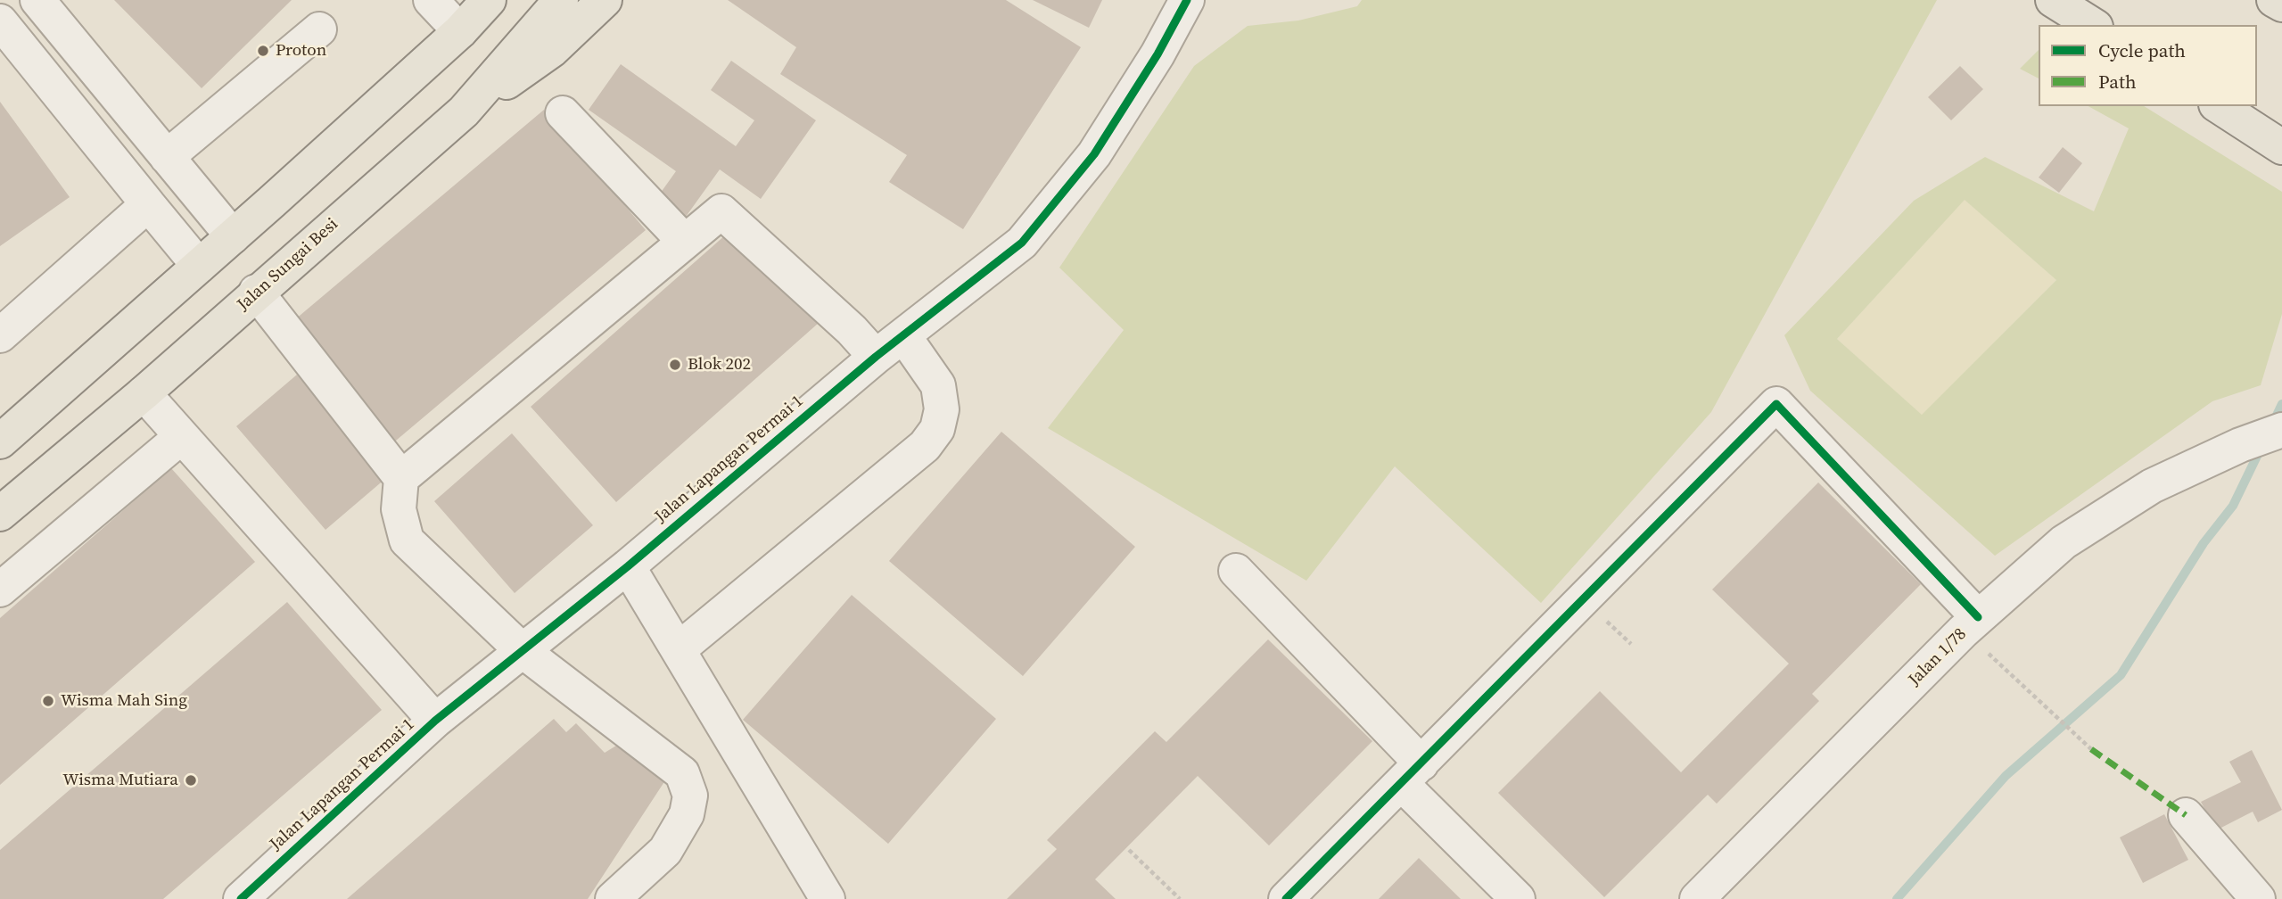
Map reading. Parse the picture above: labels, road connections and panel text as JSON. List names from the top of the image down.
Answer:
{
  "streets": {
    "main road": ["Jalan Sungai Besi"],
    "street": ["Jalan Lapangan Permai 1", "Jalan 1/78"]
  },
  "places": [
    "Proton",
    "Blok 202",
    "Wisma Mah Sing",
    "Wisma Mutiara"
  ],
  "legend": ["Cycle path", "Path"]
}
